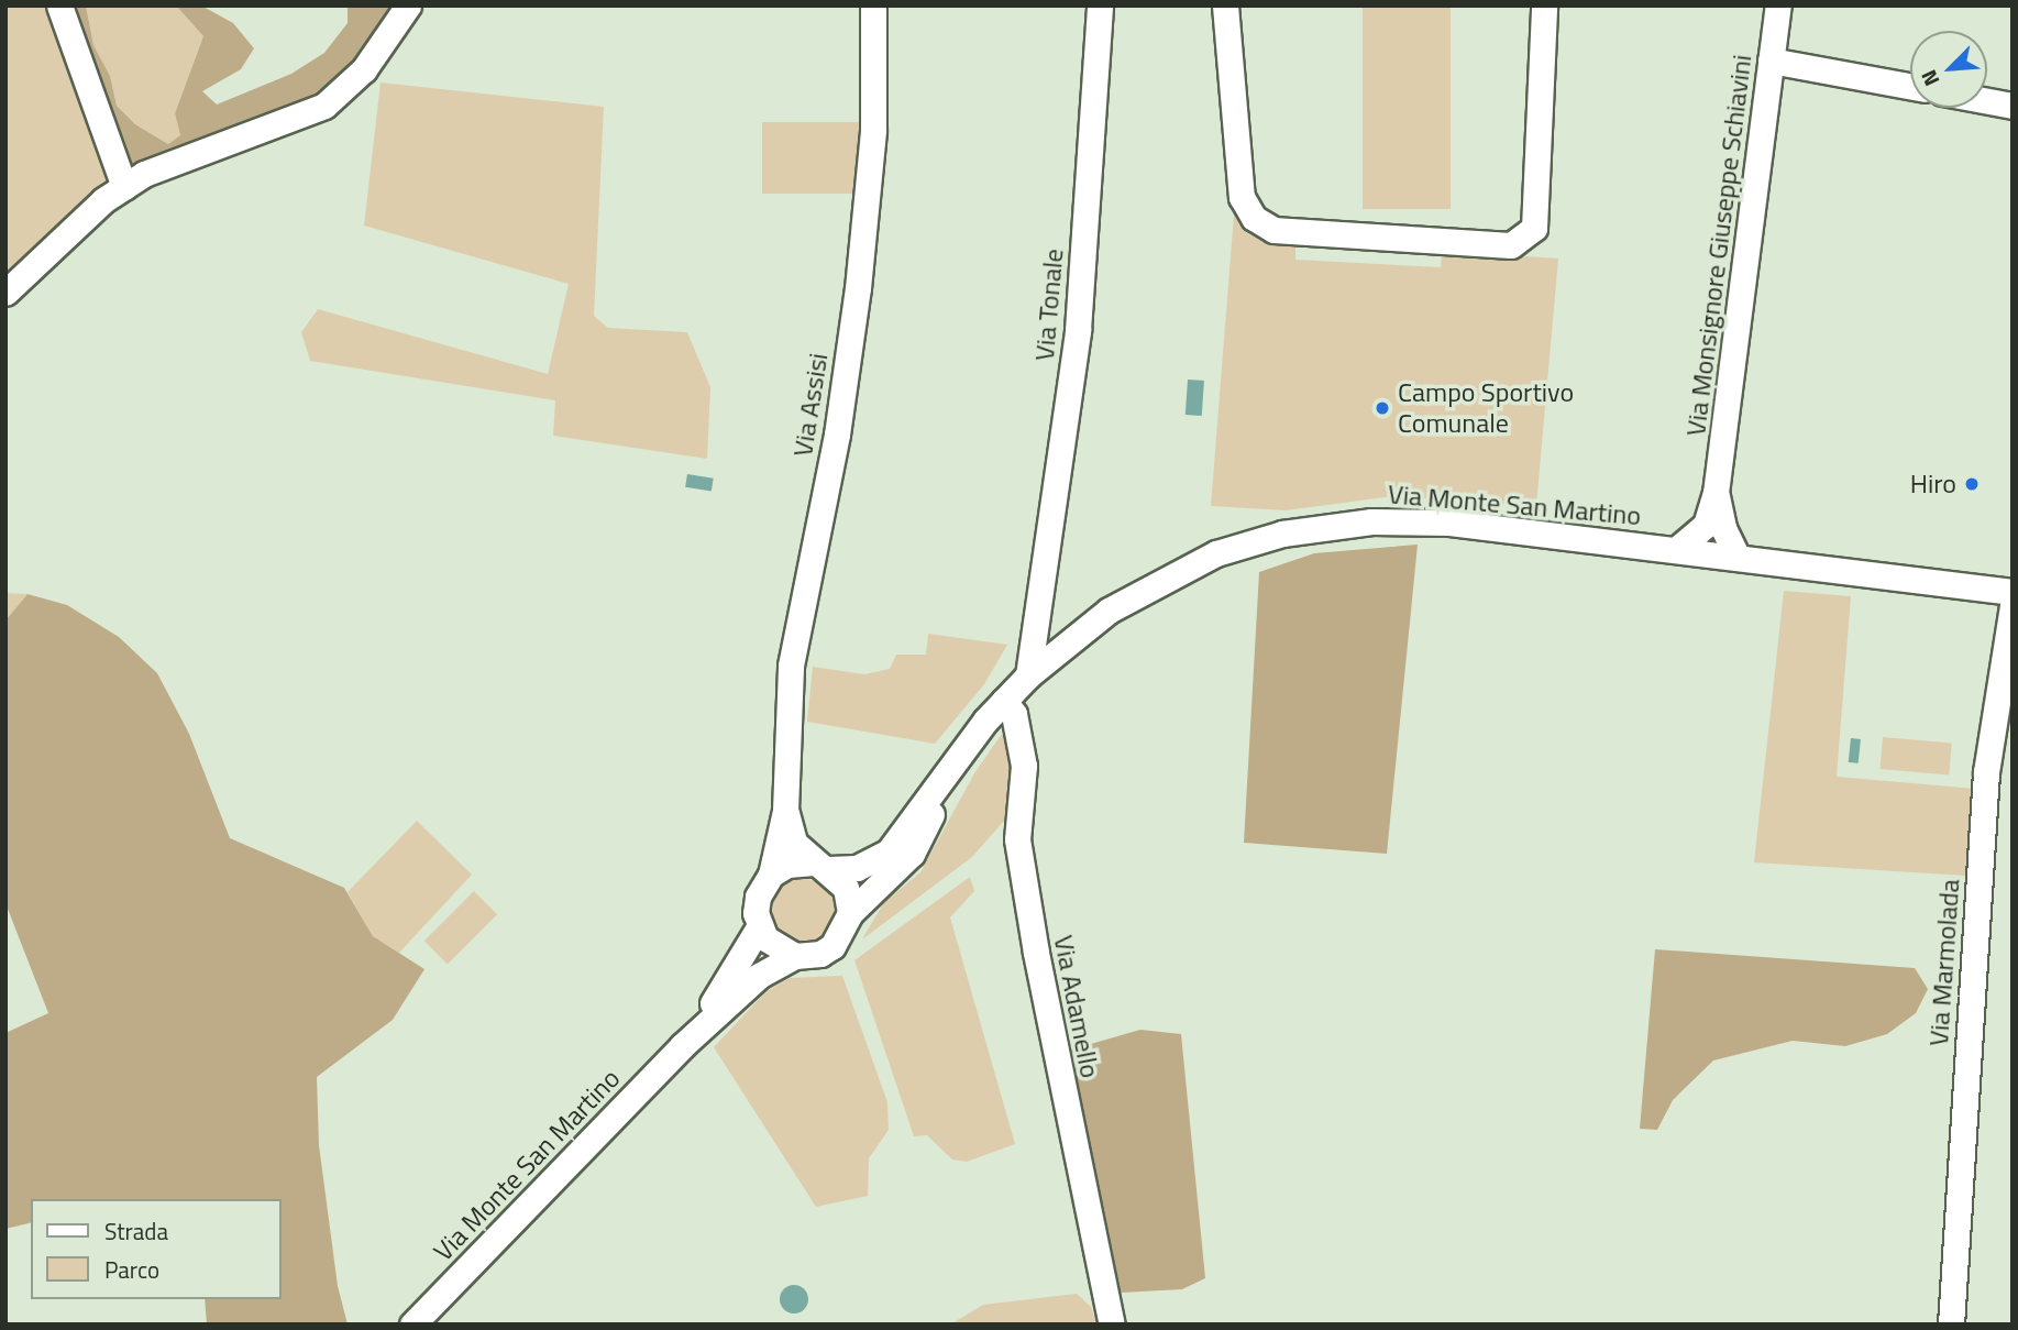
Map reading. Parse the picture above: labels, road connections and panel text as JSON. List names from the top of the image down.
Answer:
{
  "streets": {
    "street": [
      "Via Monsignore Giuseppe Schiavini",
      "Via Tonale",
      "Via Assisi",
      "Via Monte San Martino",
      "Via Marmolada",
      "Via Adamello"
    ]
  },
  "crossings": [
    ["Via Monsignore Giuseppe Schiavini", "Via Monte San Martino"],
    ["Via Tonale", "Via Monte San Martino"],
    ["Via Assisi", "Via Monte San Martino"],
    ["Via Monte San Martino", "Via Marmolada"],
    ["Via Monte San Martino", "Via Adamello"]
  ],
  "places": ["Campo Sportivo Comunale", "Hiro"],
  "legend": ["Strada", "Parco"],
  "north": "bottom left"
}
